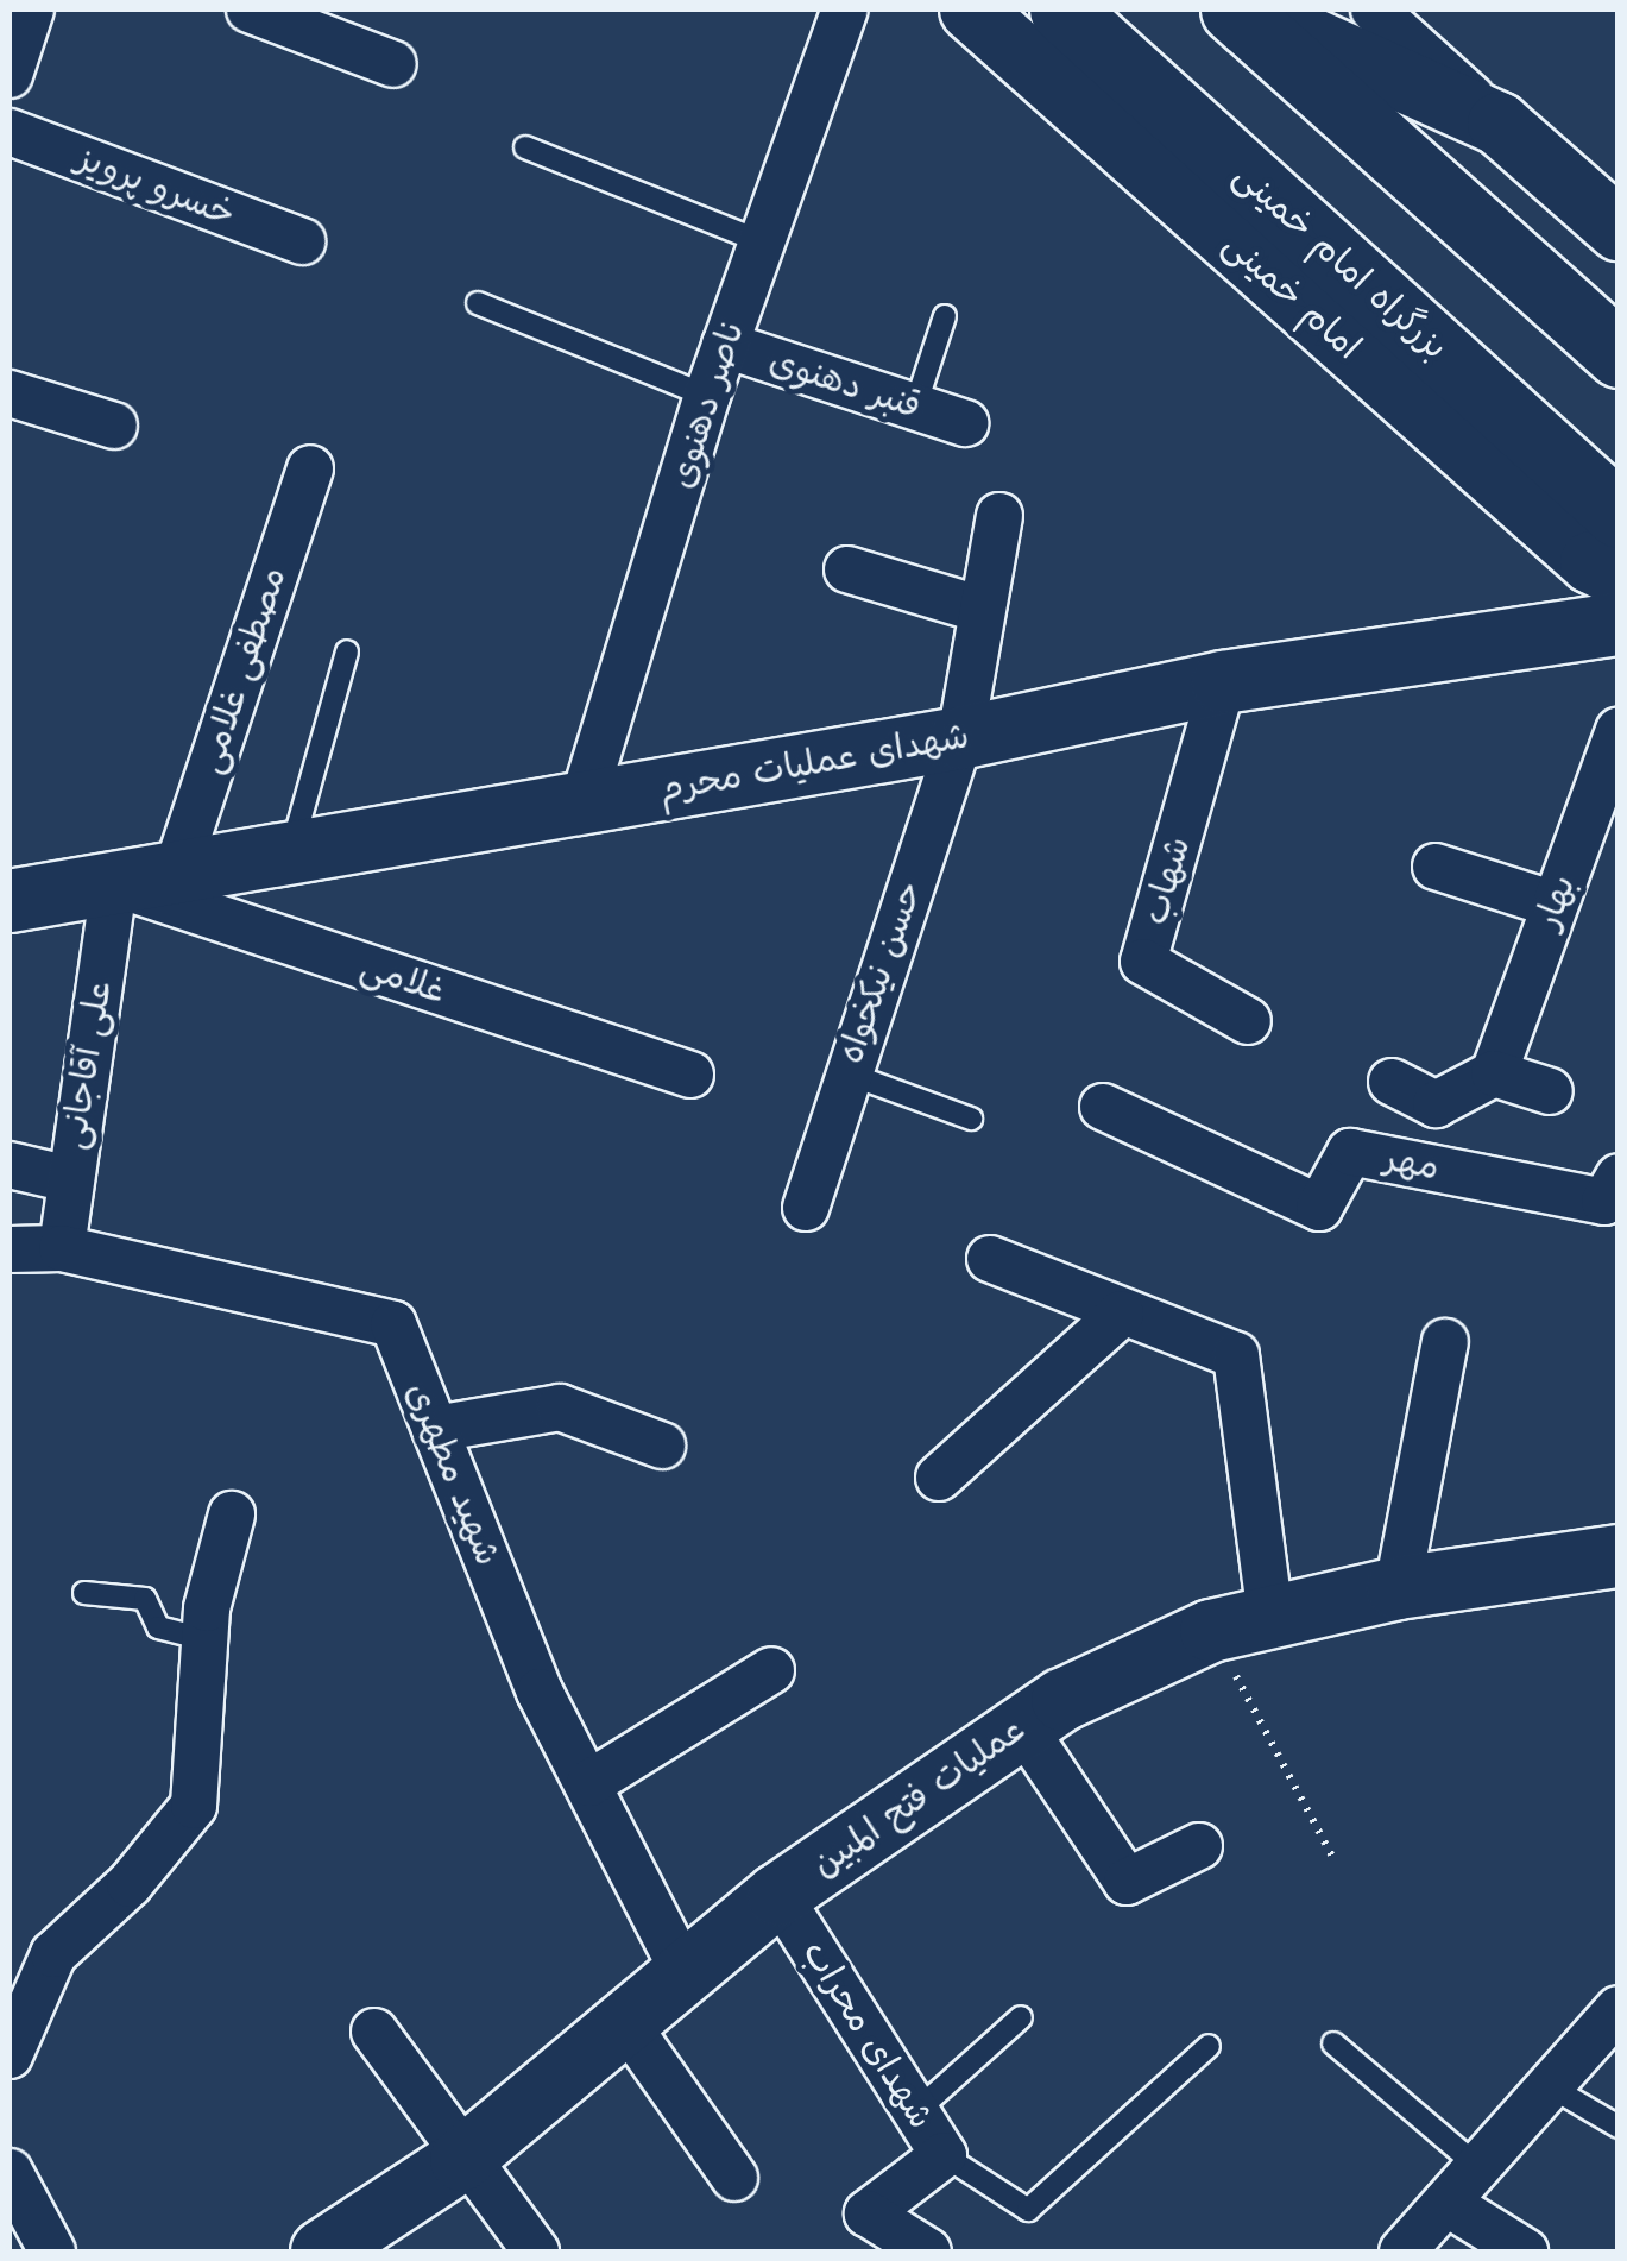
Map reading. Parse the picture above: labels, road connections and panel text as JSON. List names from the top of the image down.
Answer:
{
  "streets": {
    "highway": ["بزرگراه امام خمینی"],
    "street": [
      "خسرو پرویز",
      "امام خمینی",
      "قنبر دهنوی",
      "ناصر دهنوی",
      "مصطفی غلامی",
      "شهدای عملیات محرم",
      "شهاب",
      "بهار",
      "حسن نیکخواه",
      "غلامی",
      "علی آقاجانی",
      "مهر",
      "شهید مطهری",
      "عملیات فتح المبین",
      "شهدای محراب"
    ]
  },
  "crossings": [
    ["قنبر دهنوی", "ناصر دهنوی"],
    ["ناصر دهنوی", "شهدای عملیات محرم"],
    ["مصطفی غلامی", "شهدای عملیات محرم"],
    ["شهدای عملیات محرم", "شهاب"],
    ["شهدای عملیات محرم", "حسن نیکخواه"],
    ["شهدای عملیات محرم", "غلامی"],
    ["شهدای عملیات محرم", "علی آقاجانی"],
    ["غلامی", "علی آقاجانی"],
    ["علی آقاجانی", "شهید مطهری"],
    ["شهید مطهری", "عملیات فتح المبین"],
    ["عملیات فتح المبین", "شهدای محراب"]
  ]
}
